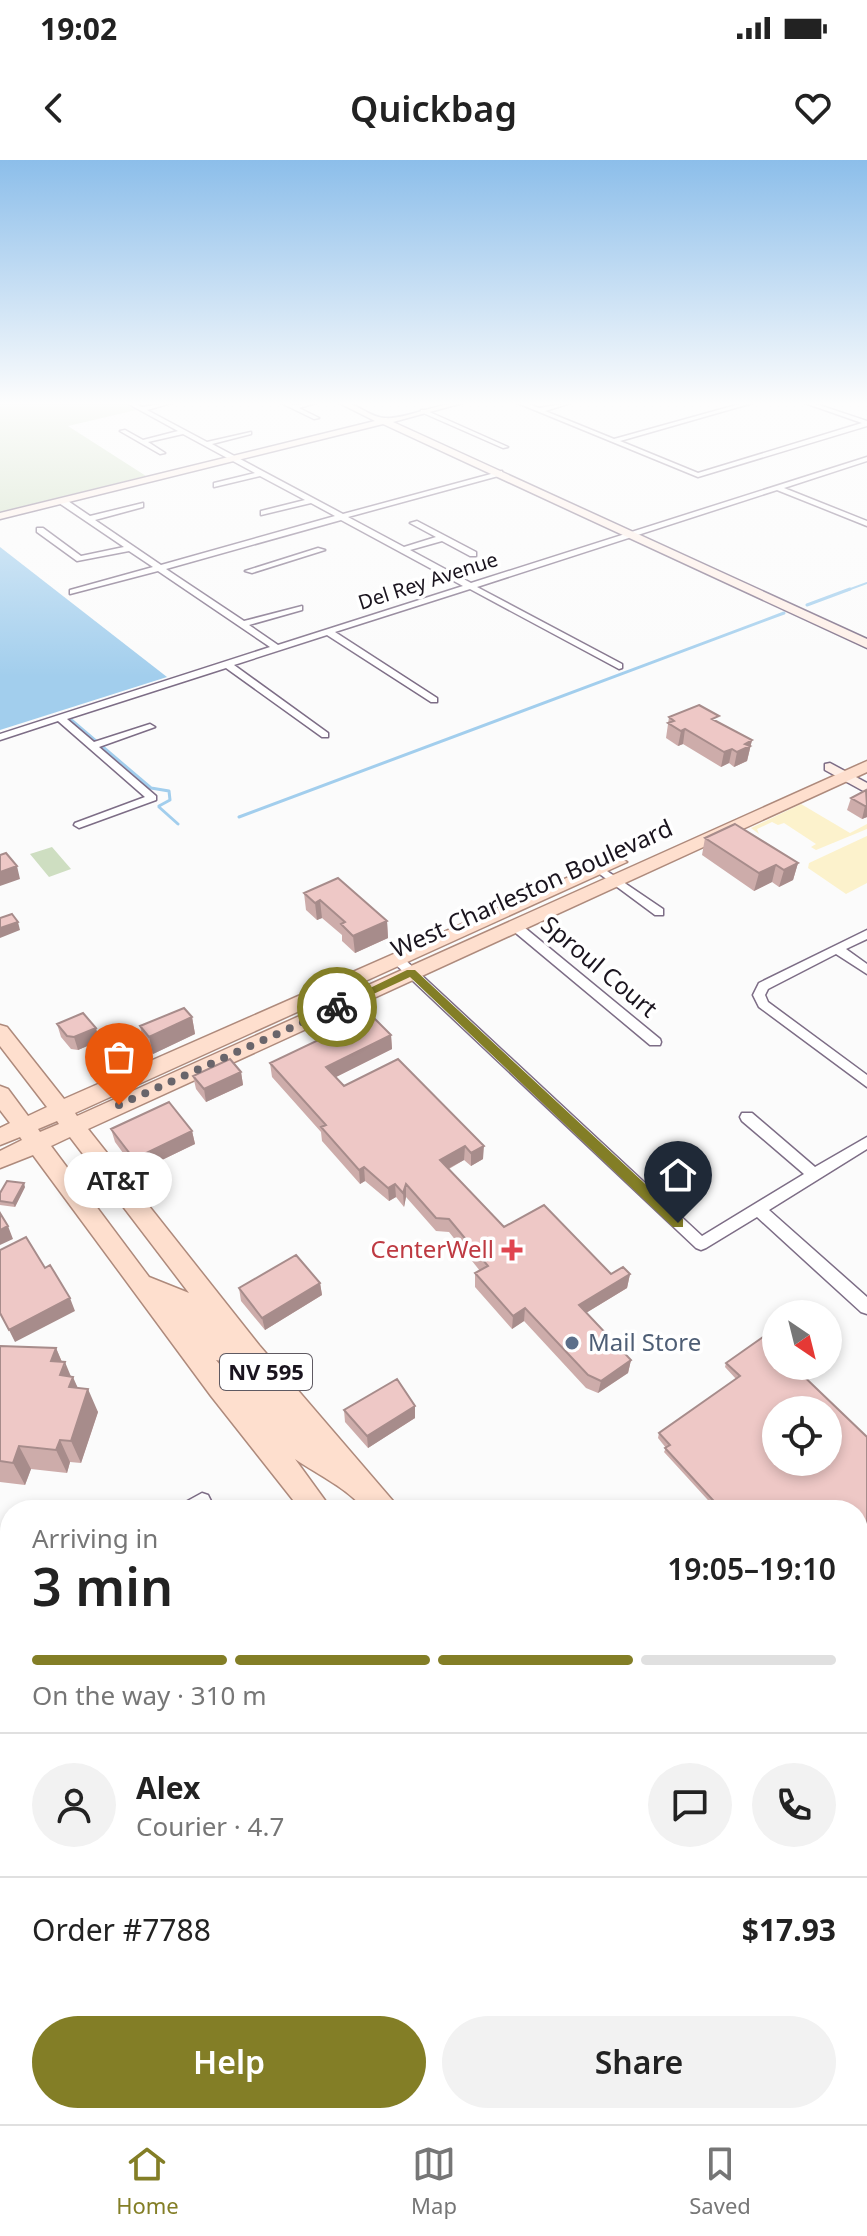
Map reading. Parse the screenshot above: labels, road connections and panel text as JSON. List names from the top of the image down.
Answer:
{
  "streets": {
    "main road": ["West Charleston Boulevard", "NV 595"],
    "street": ["Del Rey Avenue", "Sproul Court"]
  },
  "crossings": [
    ["West Charleston Boulevard", "Sproul Court"],
    ["West Charleston Boulevard", "NV 595"]
  ],
  "places": {
    "other": ["AT&T", "Mail Store"],
    "health": ["CenterWell"]
  },
  "north": "bottom right",
  "page": {
    "status": "19:02",
    "header": "Quickbag",
    "bubble": "AT&T",
    "heading": ["3 min", "Arriving in", "19:05–19:10"],
    "panel": [
      "Alex",
      "Courier · 4.7",
      "Order #7788",
      "$17.93"
    ],
    "bar": "On the way · 310 m",
    "buttons": ["Help", "Share"],
    "tabs": ["Home", "Map", "Saved"]
  }
}
